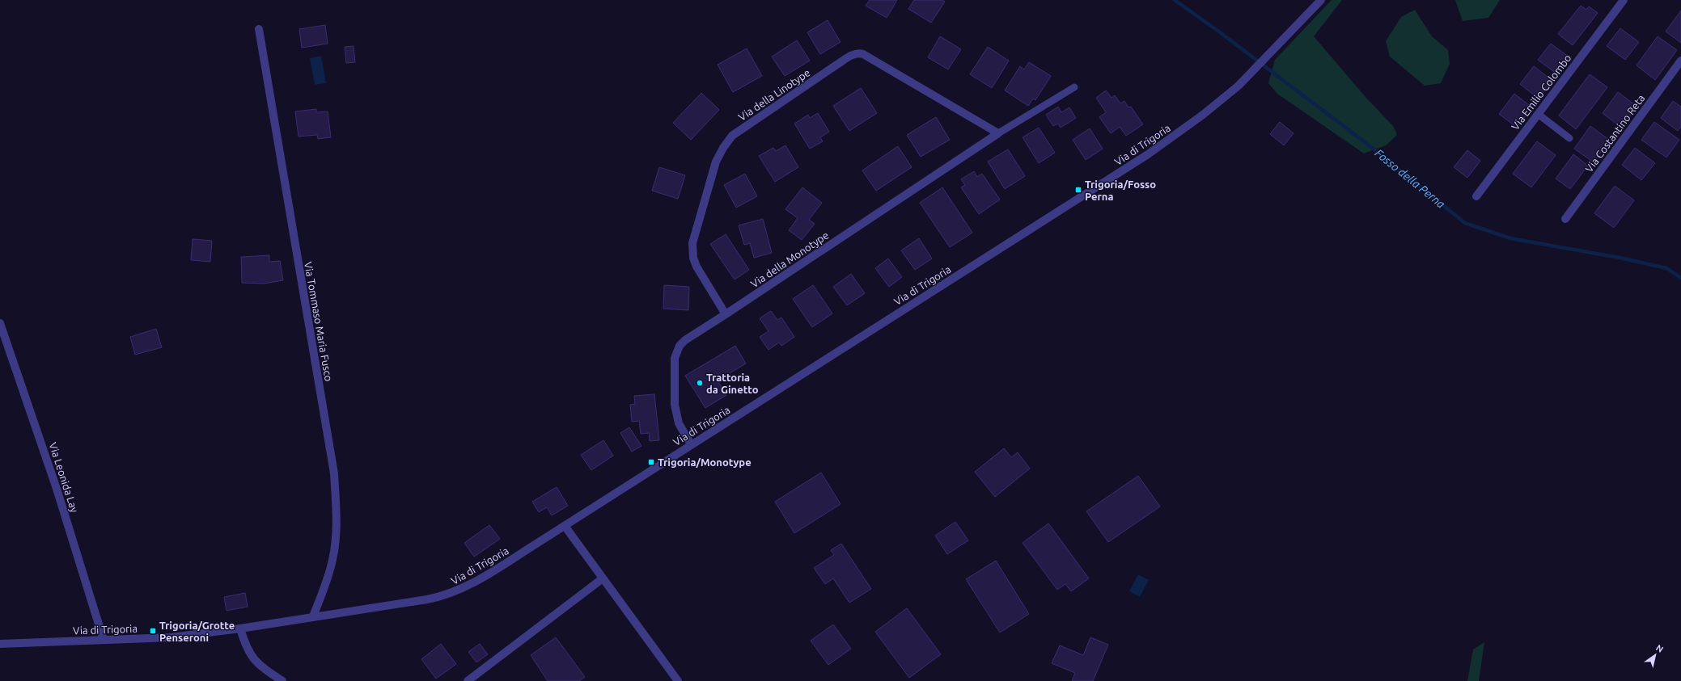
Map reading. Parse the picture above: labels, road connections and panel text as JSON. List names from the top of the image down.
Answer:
{
  "streets": {
    "street": [
      "Via Emilio Colombo",
      "Via della Linotype",
      "Via Costantino Reta",
      "Via di Trigoria",
      "Via della Monotype",
      "Via Tommaso Maria Fusco",
      "Via Leonida Lay"
    ]
  },
  "crossings": [
    ["Via della Linotype", "Via della Monotype"],
    ["Via di Trigoria", "Via della Monotype"],
    ["Via di Trigoria", "Via Tommaso Maria Fusco"],
    ["Via di Trigoria", "Via Leonida Lay"]
  ],
  "water": ["Fosso della Perna"],
  "places": {
    "transit": ["Trigoria/Fosso Perna", "Trigoria/Monotype", "Trigoria/Grotte Penseroni"],
    "other": ["Trattoria da Ginetto"]
  },
  "north": "top right"
}
